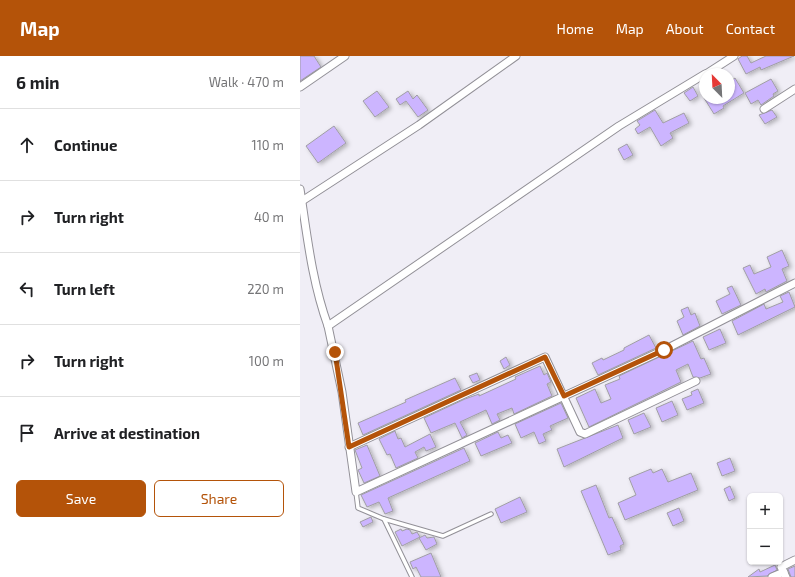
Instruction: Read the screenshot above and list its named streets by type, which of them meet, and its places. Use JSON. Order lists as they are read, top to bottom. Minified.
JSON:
{"north":"top left","page":{"header":"Map","nav":["Home","Map","About","Contact"],"heading":["6 min","Walk · 470 m"],"list":[["Continue","110 m"],["Turn right","40 m"],["Turn left","220 m"],["Turn right","100 m"],"Arrive at destination"],"buttons":["Save","Share"],"map_buttons":["+","−"]}}
